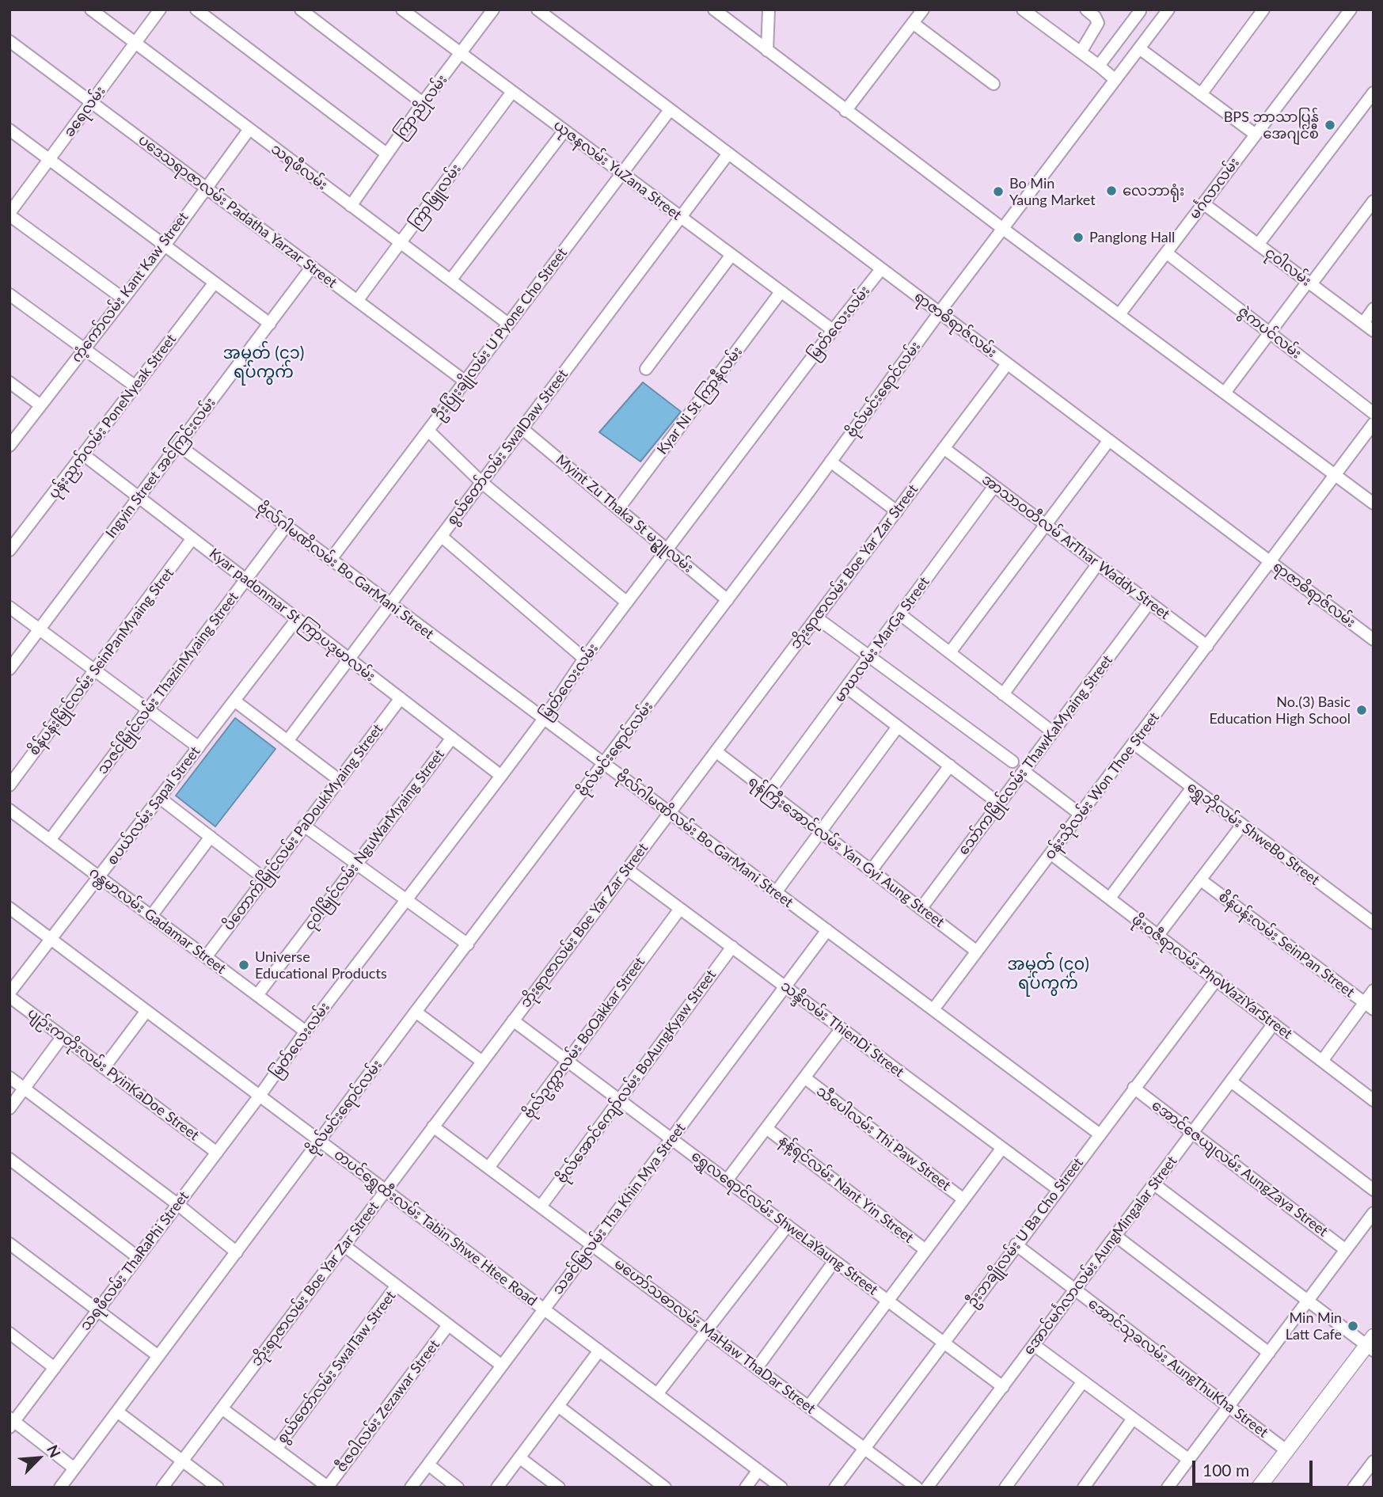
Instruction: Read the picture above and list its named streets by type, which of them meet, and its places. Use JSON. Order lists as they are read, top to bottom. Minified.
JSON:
{"streets":{"street":["ကြာညိုလမ်း","ခရေလမ်း","သရဖီလမ်း","ယုဇနလမ်း YuZana Street","မင်္ဂလာလမ်း","ကြာဖြူလမ်း","ပဒေသရာဇာလမ်း Padatha Yarzar Street","ငုဝါလမ်း","ကံ့ကော်လမ်း Kant Kaw Street","မြတ်လေးလမ်း","ရာဇာဓိရာဇ်လမ်း","ဇွဲကပင်လမ်း","ဦးပြုံးချိုလမ်း U Pyone Cho Street","ဗိုလ်မင်းရောင်လမ်း","Kyar Ni St ကြာနီလမ်း","ပုန်းညှက်လမ်း PoneNyeak Street","စွယ်တော်လမ်း SwalDaw Street","Ingyin Street အင်ကြင်းလမ်း","Myint Zu Thaka St မဥ္ဇူလမ်း","အာသာဝတီလမ် ArThar Waddy Street","ဘိုးရာဇာလမ်း Boe Yar Zar Street","ဗိုလ်ဂါမဏိလမ်း Bo GarMani Street","Kyar padonmar St ကြာပဒုမာလမ်း","မာဃလမ်း MarGa Street","စိန်ပန်းမြိုင်လမ်း SeinPanMyaing Stret","သဇင်မြိုင်လမ်း ThazinMyaing Street","သော်ကမြိုင်လမ်း ThawKaMyaing Street","ဝန်းသိုလမ်း Won Thoe Street","စပယ်လမ်း Sapal Street","ပိတောက်မြိုင်လမ်း PaDoukMyaing Street","ရွှေဘိုလမ်း ShweBo Street","ငုဝါမြိုင်လမ်း NguWarMyaing Street","ရန်ကြီးအောင်လမ်း Yan Gyi Aung Street","ဂန္တမာလမ်း Gadamar Street","စိန်ပန်းလမ်း SeinPan Street","ဖိုးဝဇီရာလမ်း PhoWaziYarStreet","သန္ဒိလမ်း ThienDi Street","ဗိုလ်ဥက္ကာလမ်း BoOakkar Street","ပျဉ်းကတိုးလမ်း PyinKaDoe Street","ဗိုလ်အောင်ကျော်လမ်း BoAungKyaw Street","သီပေါလမ်း Thi Paw Street","အောင်ဇေယျလမ်း AungZaya Street","နန့်ရင်လမ်း Nant Yin Street","သခင်မြလမ်း Tha Khin Mya Street","ရွှေလရောင်လမ်း ShweLaYaung Street","တပင်ရွှေထီးလမ်း Tabin Shwe Htee Road","ဦးဘချိုလမ်း U Ba Cho Street","အောင်မင်္ဂလာလမ်း AungMingalar Street","သရဖီလမ်း ThaRaPhi Street","မဟော်သဓာလမ်း MaHaw ThaDar Street","စွယ်တော်လမ်း SwalTaw Street","အောင်သုခလမ်း AungThuKha Street","ဇီဇဝါလမ်း Zezawar Street"]},"crossings":[["ကြာညိုလမ်း","သရဖီလမ်း"],["ကြာညိုလမ်း","ယုဇနလမ်း YuZana Street"],["ခရေလမ်း","သရဖီလမ်း"],["ခရေလမ်း","ပဒေသရာဇာလမ်း Padatha Yarzar Street"],["သရဖီလမ်း","ကြာဖြူလမ်း"],["သရဖီလမ်း","ကံ့ကော်လမ်း Kant Kaw Street"],["သရဖီလမ်း","ဦးပြုံးချိုလမ်း U Pyone Cho Street"],["ယုဇနလမ်း YuZana Street","ကြာဖြူလမ်း"],["ယုဇနလမ်း YuZana Street","မြတ်လေးလမ်း"],["ယုဇနလမ်း YuZana Street","ဦးပြုံးချိုလမ်း U Pyone Cho Street"],["ယုဇနလမ်း YuZana Street","Kyar Ni St ကြာနီလမ်း"],["ယုဇနလမ်း YuZana Street","စွယ်တော်လမ်း SwalDaw Street"],["မင်္ဂလာလမ်း","ငုဝါလမ်း"],["မင်္ဂလာလမ်း","ဇွဲကပင်လမ်း"],["ကြာဖြူလမ်း","ပဒေသရာဇာလမ်း Padatha Yarzar Street"],["ပဒေသရာဇာလမ်း Padatha Yarzar Street","ကံ့ကော်လမ်း Kant Kaw Street"],["ပဒေသရာဇာလမ်း Padatha Yarzar Street","ဦးပြုံးချိုလမ်း U Pyone Cho Street"],["ပဒေသရာဇာလမ်း Padatha Yarzar Street","Ingyin Street အင်ကြင်းလမ်း"],["မြတ်လေးလမ်း","ရာဇာဓိရာဇ်လမ်း"],["မြတ်လေးလမ်း","Myint Zu Thaka St မဥ္ဇူလမ်း"],["မြတ်လေးလမ်း","ဗိုလ်ဂါမဏိလမ်း Bo GarMani Street"],["မြတ်လေးလမ်း","Kyar padonmar St ကြာပဒုမာလမ်း"],["မြတ်လေးလမ်း","ဂန္တမာလမ်း Gadamar Street"],["မြတ်လေးလမ်း","တပင်ရွှေထီးလမ်း Tabin Shwe Htee Road"],["မြတ်လေးလမ်း","သရဖီလမ်း ThaRaPhi Street"],["ရာဇာဓိရာဇ်လမ်း","ဦးပြုံးချိုလမ်း U Pyone Cho Street"],["ရာဇာဓိရာဇ်လမ်း","ဗိုလ်မင်းရောင်လမ်း"],["ရာဇာဓိရာဇ်လမ်း","စွယ်တော်လမ်း SwalDaw Street"],["ရာဇာဓိရာဇ်လမ်း","ဘိုးရာဇာလမ်း Boe Yar Zar Street"],["ရာဇာဓိရာဇ်လမ်း","ဝန်းသိုလမ်း Won Thoe Street"],["ဦးပြုံးချိုလမ်း U Pyone Cho Street","ဗိုလ်ဂါမဏိလမ်း Bo GarMani Street"],["ဗိုလ်မင်းရောင်လမ်း","Myint Zu Thaka St မဥ္ဇူလမ်း"],["ဗိုလ်မင်းရောင်လမ်း","ဗိုလ်ဂါမဏိလမ်း Bo GarMani Street"],["ဗိုလ်မင်းရောင်လမ်း","တပင်ရွှေထီးလမ်း Tabin Shwe Htee Road"],["Kyar Ni St ကြာနီလမ်း","Myint Zu Thaka St မဥ္ဇူလမ်း"],["ပုန်းညှက်လမ်း PoneNyeak Street","Kyar padonmar St ကြာပဒုမာလမ်း"],["စွယ်တော်လမ်း SwalDaw Street","Myint Zu Thaka St မဥ္ဇူလမ်း"],["စွယ်တော်လမ်း SwalDaw Street","ဗိုလ်ဂါမဏိလမ်း Bo GarMani Street"],["စွယ်တော်လမ်း SwalDaw Street","Kyar padonmar St ကြာပဒုမာလမ်း"],["Ingyin Street အင်ကြင်းလမ်း","ဗိုလ်ဂါမဏိလမ်း Bo GarMani Street"],["Ingyin Street အင်ကြင်းလမ်း","Kyar padonmar St ကြာပဒုမာလမ်း"],["အာသာဝတီလမ် ArThar Waddy Street","ဘိုးရာဇာလမ်း Boe Yar Zar Street"],["အာသာဝတီလမ် ArThar Waddy Street","မာဃလမ်း MarGa Street"],["အာသာဝတီလမ် ArThar Waddy Street","သော်ကမြိုင်လမ်း ThawKaMyaing Street"],["အာသာဝတီလမ် ArThar Waddy Street","ဝန်းသိုလမ်း Won Thoe Street"],["ဘိုးရာဇာလမ်း Boe Yar Zar Street","ဗိုလ်ဂါမဏိလမ်း Bo GarMani Street"],["ဘိုးရာဇာလမ်း Boe Yar Zar Street","ရန်ကြီးအောင်လမ်း Yan Gyi Aung Street"],["ဘိုးရာဇာလမ်း Boe Yar Zar Street","သန္ဒိလမ်း ThienDi Street"],["ဘိုးရာဇာလမ်း Boe Yar Zar Street","ရွှေလရောင်လမ်း ShweLaYaung Street"],["ဘိုးရာဇာလမ်း Boe Yar Zar Street","တပင်ရွှေထီးလမ်း Tabin Shwe Htee Road"],["ဘိုးရာဇာလမ်း Boe Yar Zar Street","မဟော်သဓာလမ်း MaHaw ThaDar Street"],["ဗိုလ်ဂါမဏိလမ်း Bo GarMani Street","သဇင်မြိုင်လမ်း ThazinMyaing Street"],["ဗိုလ်ဂါမဏိလမ်း Bo GarMani Street","ဝန်းသိုလမ်း Won Thoe Street"],["ဗိုလ်ဂါမဏိလမ်း Bo GarMani Street","သခင်မြလမ်း Tha Khin Mya Street"],["ဗိုလ်ဂါမဏိလမ်း Bo GarMani Street","ဦးဘချိုလမ်း U Ba Cho Street"],["Kyar padonmar St ကြာပဒုမာလမ်း","စိန်ပန်းမြိုင်လမ်း SeinPanMyaing Stret"],["Kyar padonmar St ကြာပဒုမာလမ်း","သဇင်မြိုင်လမ်း ThazinMyaing Street"],["Kyar padonmar St ကြာပဒုမာလမ်း","စပယ်လမ်း Sapal Street"],["Kyar padonmar St ကြာပဒုမာလမ်း","ပိတောက်မြိုင်လမ်း PaDoukMyaing Street"],["Kyar padonmar St ကြာပဒုမာလမ်း","ငုဝါမြိုင်လမ်း NguWarMyaing Street"],["မာဃလမ်း MarGa Street","ရန်ကြီးအောင်လမ်း Yan Gyi Aung Street"],["သဇင်မြိုင်လမ်း ThazinMyaing Street","ဂန္တမာလမ်း Gadamar Street"],["သော်ကမြိုင်လမ်း ThawKaMyaing Street","ရန်ကြီးအောင်လမ်း Yan Gyi Aung Street"],["ဝန်းသိုလမ်း Won Thoe Street","ရွှေဘိုလမ်း ShweBo Street"],["ဝန်းသိုလမ်း Won Thoe Street","ရန်ကြီးအောင်လမ်း Yan Gyi Aung Street"],["ဝန်းသိုလမ်း Won Thoe Street","ဖိုးဝဇီရာလမ်း PhoWaziYarStreet"],["စပယ်လမ်း Sapal Street","ဂန္တမာလမ်း Gadamar Street"],["စပယ်လမ်း Sapal Street","ပျဉ်းကတိုးလမ်း PyinKaDoe Street"],["စပယ်လမ်း Sapal Street","တပင်ရွှေထီးလမ်း Tabin Shwe Htee Road"],["ပိတောက်မြိုင်လမ်း PaDoukMyaing Street","ဂန္တမာလမ်း Gadamar Street"],["ငုဝါမြိုင်လမ်း NguWarMyaing Street","ဂန္တမာလမ်း Gadamar Street"],["ဖိုးဝဇီရာလမ်း PhoWaziYarStreet","ဦးဘချိုလမ်း U Ba Cho Street"],["ဖိုးဝဇီရာလမ်း PhoWaziYarStreet","အောင်မင်္ဂလာလမ်း AungMingalar Street"],["သန္ဒိလမ်း ThienDi Street","ဗိုလ်ဥက္ကာလမ်း BoOakkar Street"],["သန္ဒိလမ်း ThienDi Street","ဗိုလ်အောင်ကျော်လမ်း BoAungKyaw Street"],["သန္ဒိလမ်း ThienDi Street","သခင်မြလမ်း Tha Khin Mya Street"],["သန္ဒိလမ်း ThienDi Street","ဦးဘချိုလမ်း U Ba Cho Street"],["ဗိုလ်ဥက္ကာလမ်း BoOakkar Street","ရွှေလရောင်လမ်း ShweLaYaung Street"],["ဗိုလ်ဥက္ကာလမ်း BoOakkar Street","မဟော်သဓာလမ်း MaHaw ThaDar Street"],["ပျဉ်းကတိုးလမ်း PyinKaDoe Street","သရဖီလမ်း ThaRaPhi Street"],["ဗိုလ်အောင်ကျော်လမ်း BoAungKyaw Street","ရွှေလရောင်လမ်း ShweLaYaung Street"],["ဗိုလ်အောင်ကျော်လမ်း BoAungKyaw Street","မဟော်သဓာလမ်း MaHaw ThaDar Street"],["အောင်ဇေယျလမ်း AungZaya Street","ဦးဘချိုလမ်း U Ba Cho Street"],["အောင်ဇေယျလမ်း AungZaya Street","အောင်မင်္ဂလာလမ်း AungMingalar Street"],["သခင်မြလမ်း Tha Khin Mya Street","ရွှေလရောင်လမ်း ShweLaYaung Street"],["သခင်မြလမ်း Tha Khin Mya Street","တပင်ရွှေထီးလမ်း Tabin Shwe Htee Road"],["သခင်မြလမ်း Tha Khin Mya Street","မဟော်သဓာလမ်း MaHaw ThaDar Street"],["ရွှေလရောင်လမ်း ShweLaYaung Street","ဦးဘချိုလမ်း U Ba Cho Street"],["ရွှေလရောင်လမ်း ShweLaYaung Street","အောင်မင်္ဂလာလမ်း AungMingalar Street"],["တပင်ရွှေထီးလမ်း Tabin Shwe Htee Road","သရဖီလမ်း ThaRaPhi Street"],["ဦးဘချိုလမ်း U Ba Cho Street","မဟော်သဓာလမ်း MaHaw ThaDar Street"],["ဦးဘချိုလမ်း U Ba Cho Street","အောင်သုခလမ်း AungThuKha Street"],["အောင်မင်္ဂလာလမ်း AungMingalar Street","အောင်သုခလမ်း AungThuKha Street"]],"districts":["အမှတ် (၄၁) ရပ်ကွက်","အမှတ် (၄၀) ရပ်ကွက်"],"places":["BPS ဘာသာပြန် အေဂျင်စီ","လေဘာရုံး","Bo Min Yaung Market","Panglong Hall","No.(3) Basic Education High School","Universe Educational Products","Min Min Latt Cafe"],"scale_bar":"100 m","north":"top right"}
